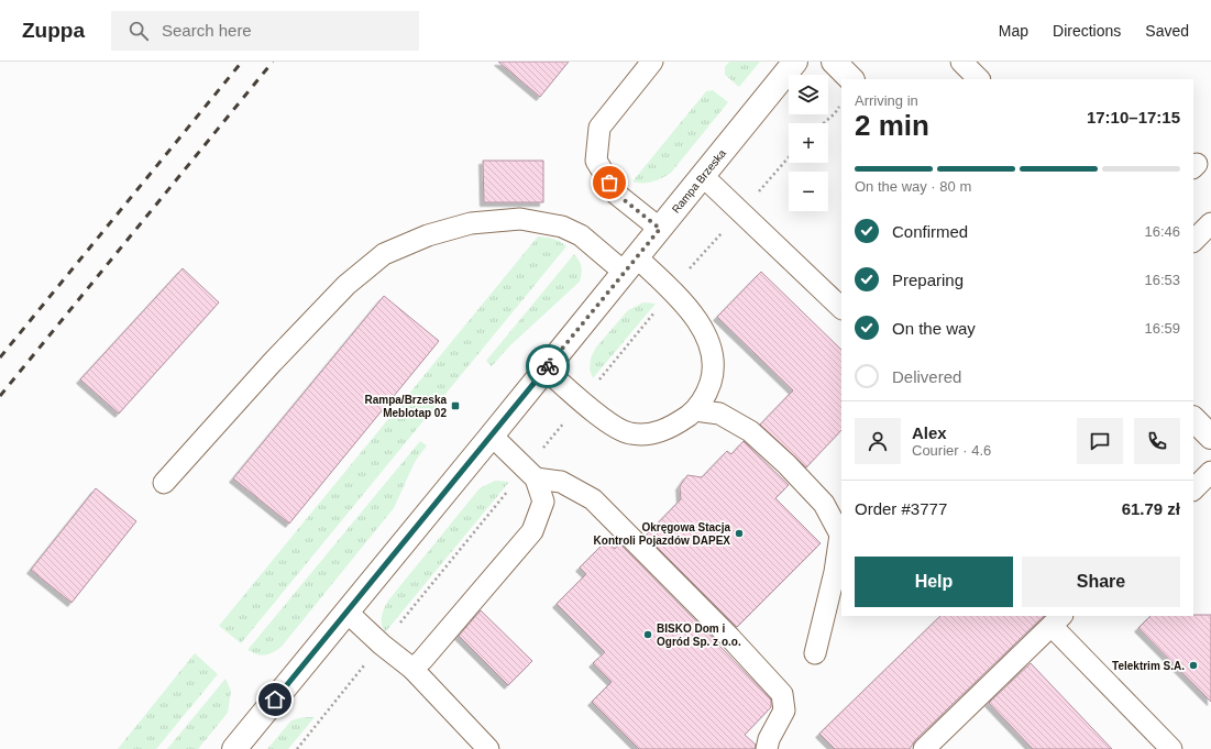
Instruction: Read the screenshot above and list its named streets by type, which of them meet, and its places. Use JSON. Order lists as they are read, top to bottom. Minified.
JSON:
{"streets":{"main road":["Rampa Brzeska"]},"places":{"transit":["Rampa/Brzeska Meblotap 02"],"other":["Okręgowa Stacja Kontroli Pojazdów DAPEX","BISKO Dom i Ogród Sp. z o.o.","Telektrim S.A."]},"page":{"header":"Zuppa","search":"Search here","nav":["Map","Directions","Saved"],"map_buttons":["+","−"],"heading":["2 min","Arriving in","17:10–17:15"],"panel":["Alex","Courier · 4.6","Order #3777","61.79 zł"],"bar":"On the way · 80 m","list":[["Confirmed","16:46"],["Preparing","16:53"],["On the way","16:59"],"Delivered"],"buttons":["Help","Share"]}}
